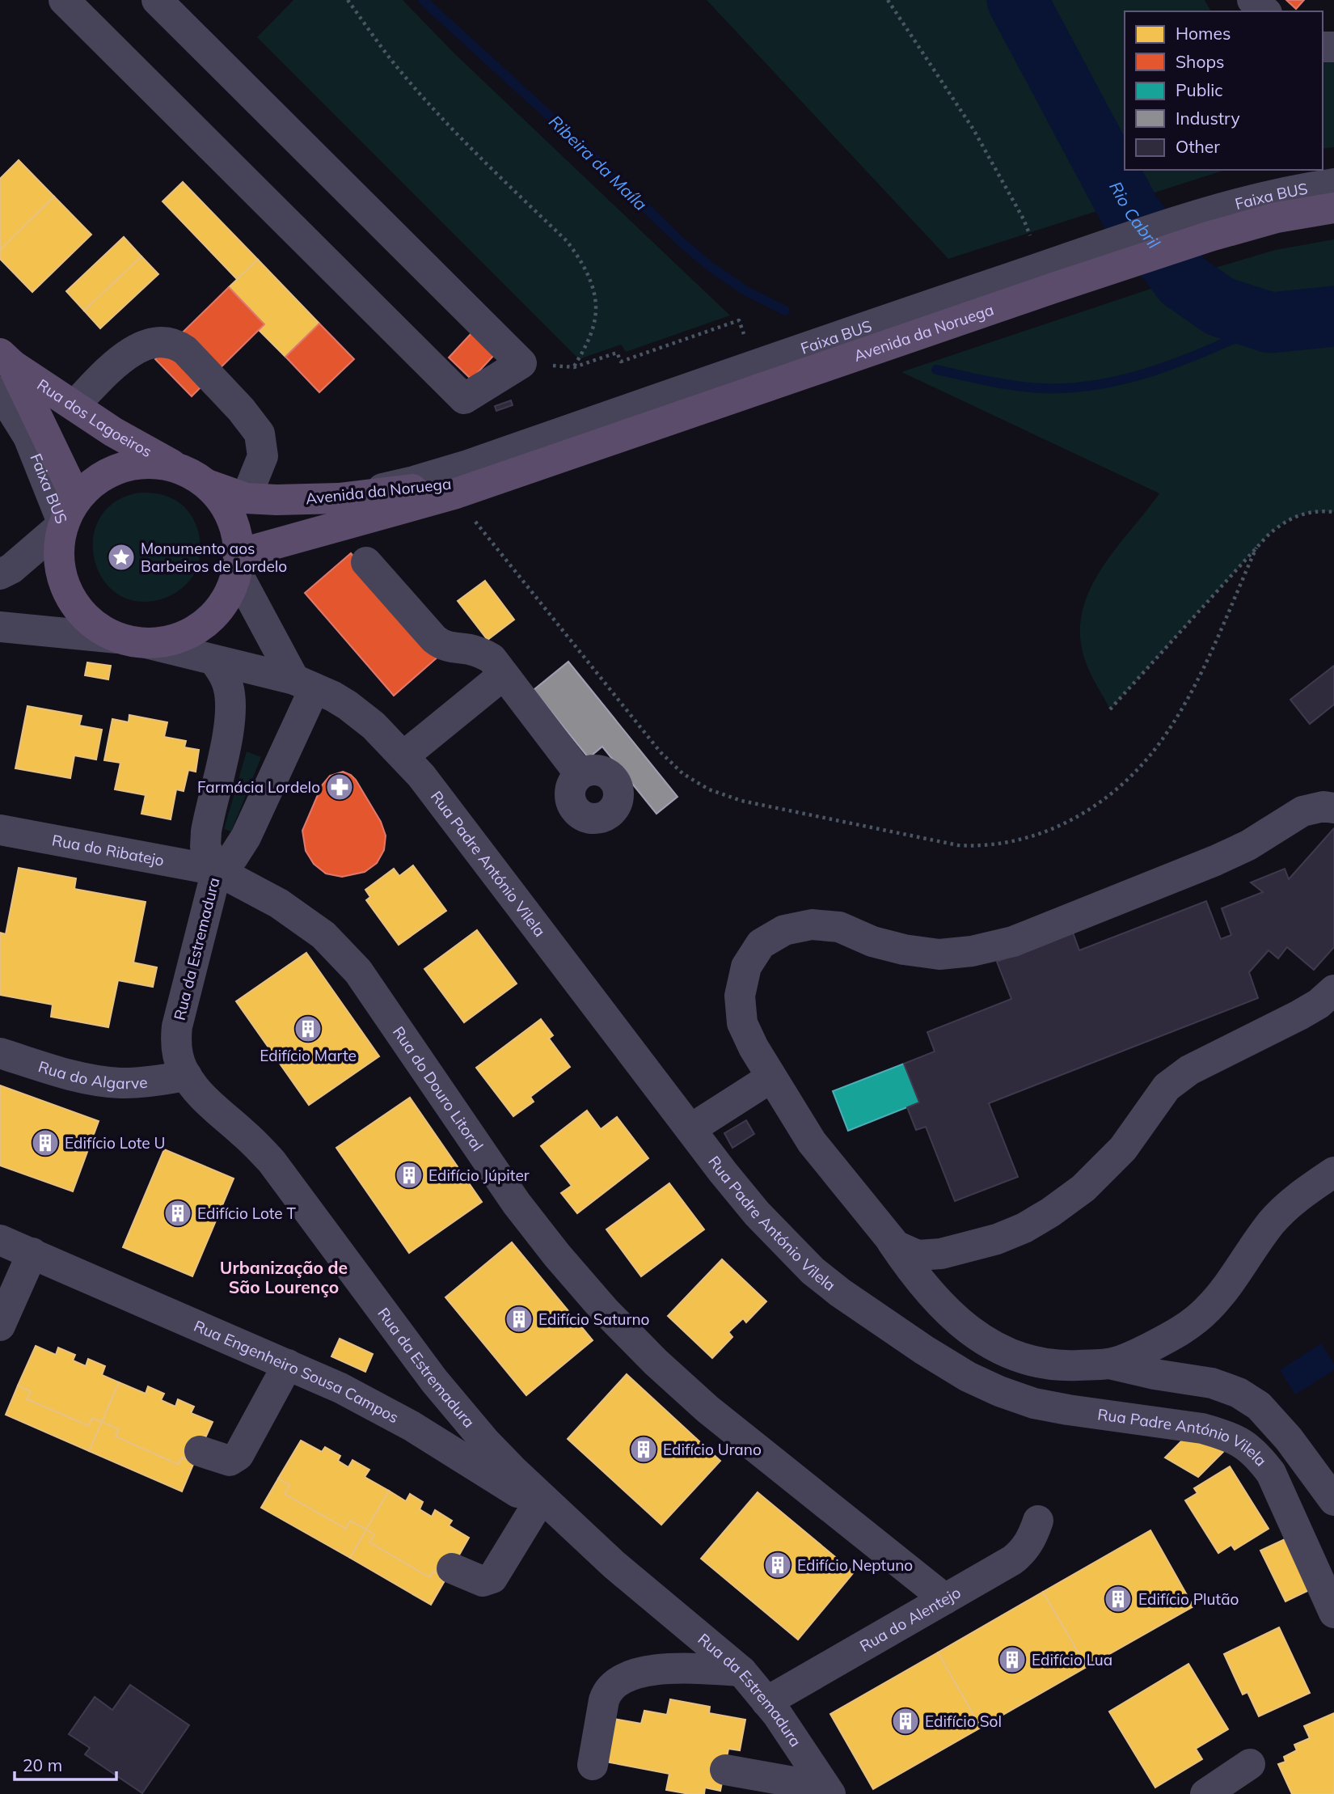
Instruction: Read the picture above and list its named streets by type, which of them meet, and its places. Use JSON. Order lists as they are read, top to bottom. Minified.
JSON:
{"streets":{"main road":["Avenida da Noruega","Rua dos Lagoeiros"],"street":["Faixa BUS","Rua do Ribatejo","Rua Padre António Vilela","Rua da Estremadura","Rua do Algarve","Rua do Douro Litoral","Rua Engenheiro Sousa Campos","Rua do Alentejo"]},"crossings":[["Faixa BUS","Avenida da Noruega"],["Faixa BUS","Rua dos Lagoeiros"],["Faixa BUS","Rua Padre António Vilela"],["Avenida da Noruega","Rua dos Lagoeiros"],["Avenida da Noruega","Rua Padre António Vilela"],["Rua dos Lagoeiros","Rua Padre António Vilela"],["Rua do Ribatejo","Rua da Estremadura"],["Rua do Ribatejo","Rua do Douro Litoral"],["Rua Padre António Vilela","Rua da Estremadura"],["Rua da Estremadura","Rua do Algarve"],["Rua da Estremadura","Rua do Douro Litoral"],["Rua da Estremadura","Rua Engenheiro Sousa Campos"],["Rua da Estremadura","Rua do Alentejo"],["Rua do Douro Litoral","Rua do Alentejo"]],"districts":["Urbanização de São Lourenço"],"water":["Ribeira da Maíla","Rio Cabril"],"places":{"place":["Monumento aos Barbeiros de Lordelo"],"pharmacy":["Farmácia Lordelo"],"building":["Edifício Marte","Edifício Lote U","Edifício Júpiter","Edifício Lote T","Edifício Saturno","Edifício Urano","Edifício Neptuno","Edifício Plutão","Edifício Lua","Edifício Sol"]},"legend":["Homes","Shops","Public","Industry","Other"],"scale_bar":"20 m"}
